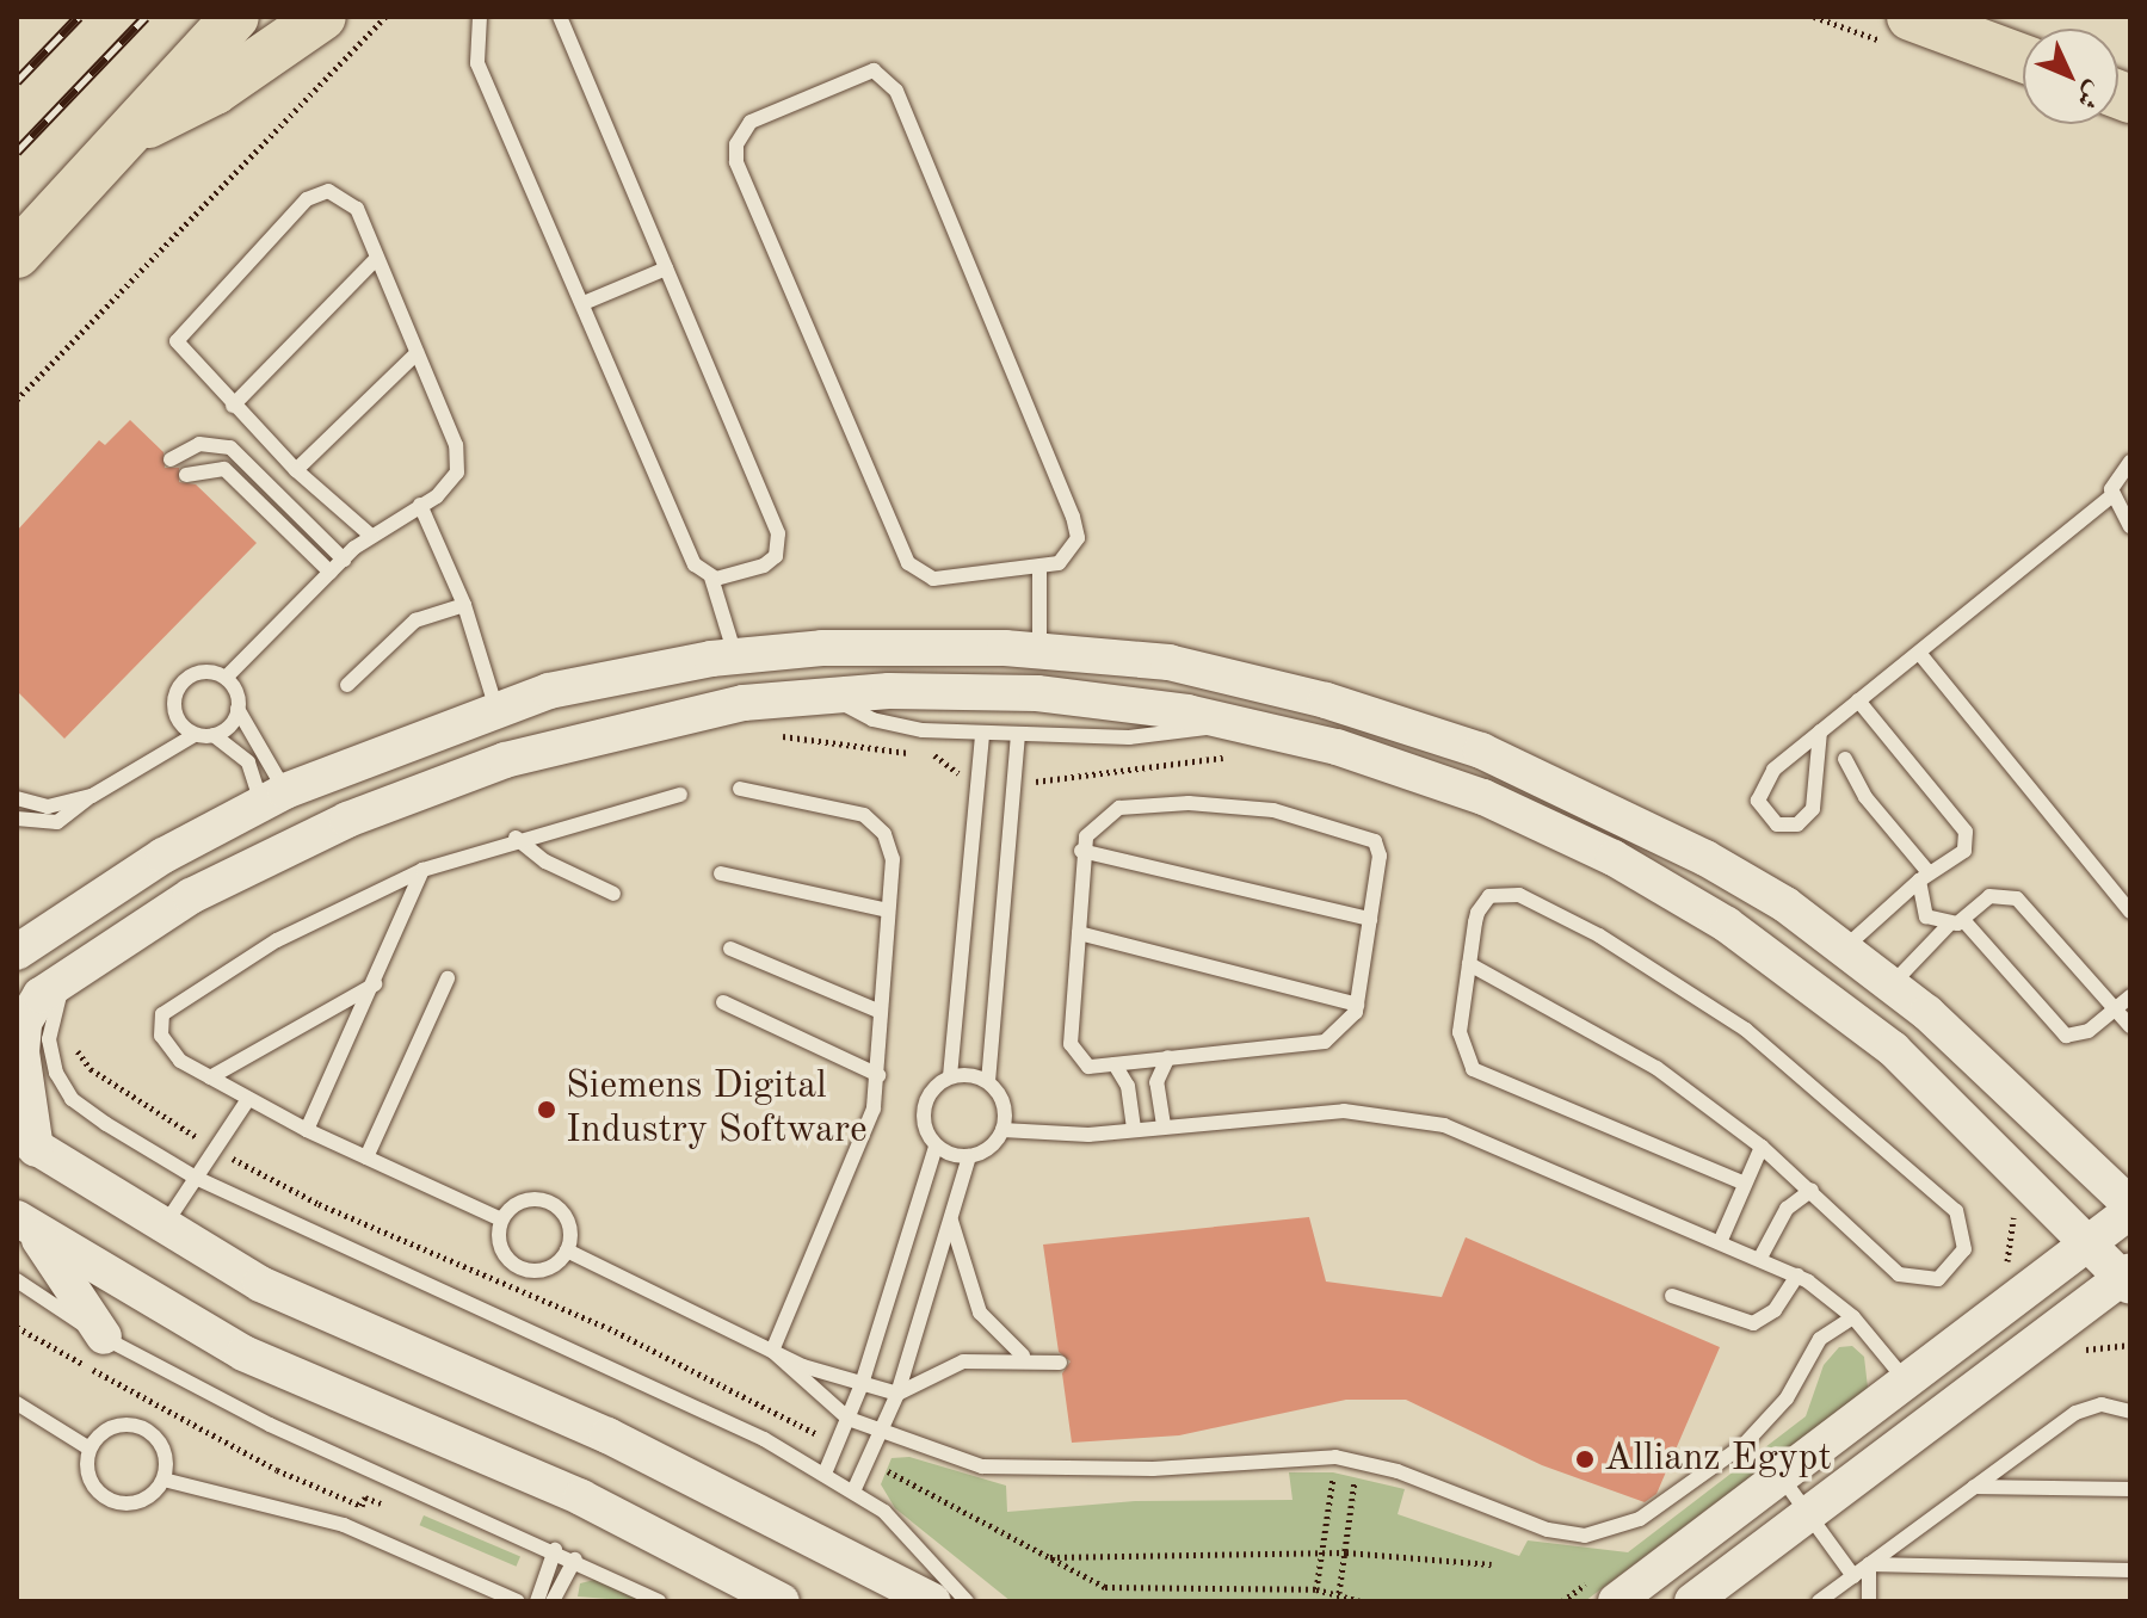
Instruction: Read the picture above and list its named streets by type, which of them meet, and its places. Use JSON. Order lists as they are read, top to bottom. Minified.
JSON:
{"places":["Siemens Digital Industry Software","Allianz Egypt"],"north":"bottom right"}
